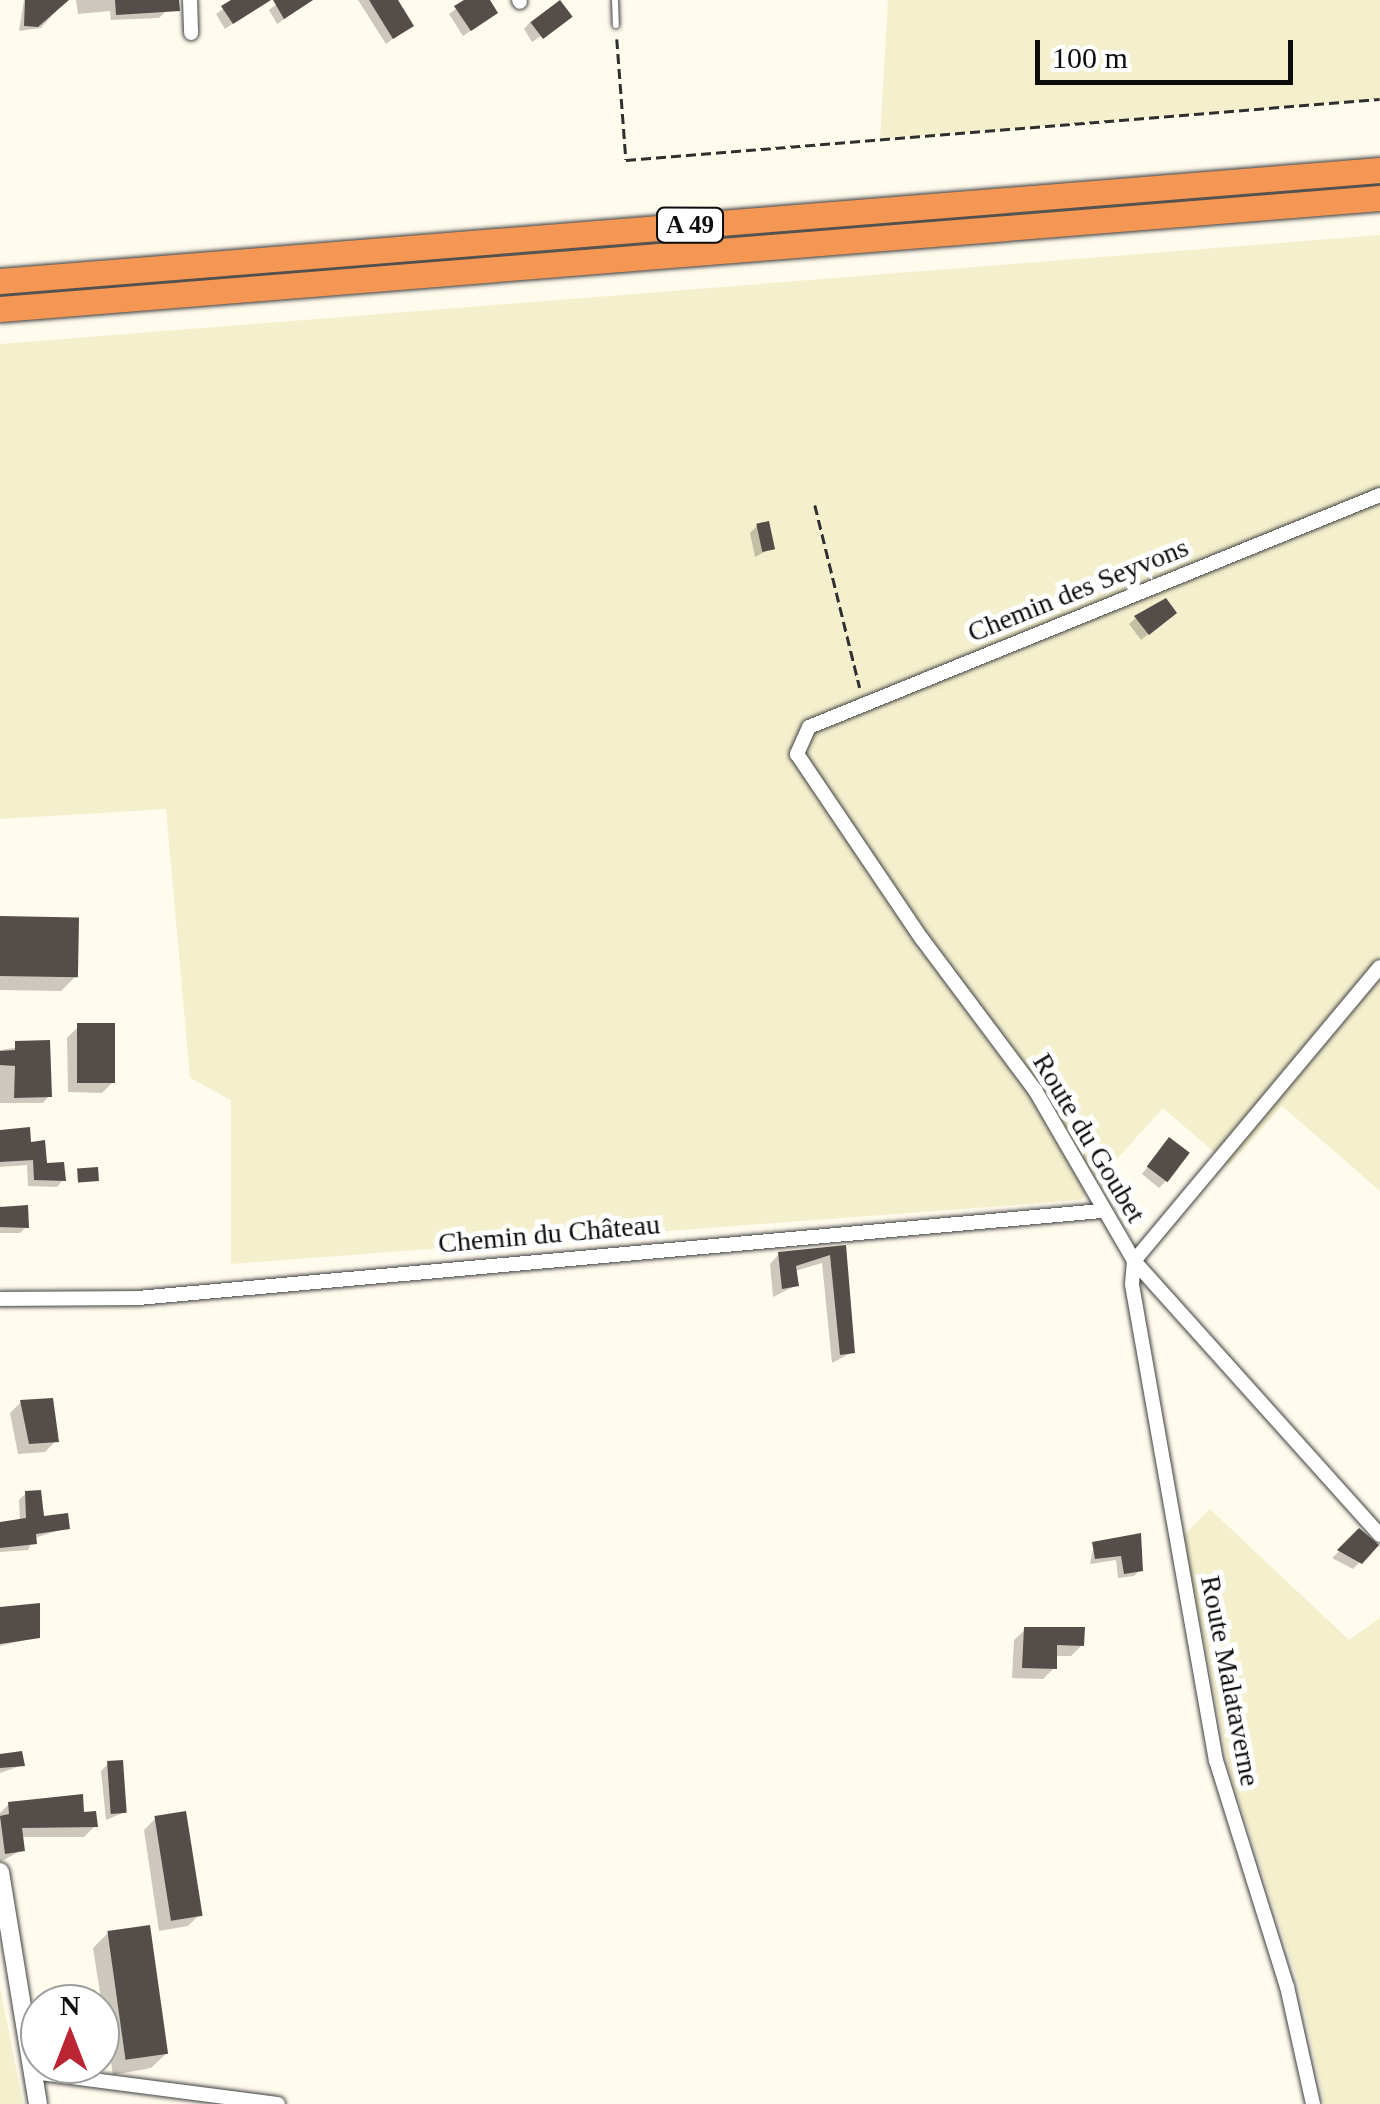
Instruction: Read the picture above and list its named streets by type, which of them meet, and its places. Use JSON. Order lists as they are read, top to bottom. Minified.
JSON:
{"streets":{"highway":["A 49"],"street":["Chemin des Seyvons","Route du Goubet","Chemin du Château","Route Malataverne"]},"crossings":[["Chemin des Seyvons","Route du Goubet"],["Route du Goubet","Chemin du Château"],["Route du Goubet","Route Malataverne"]],"scale_bar":"100 m","north":"top"}
